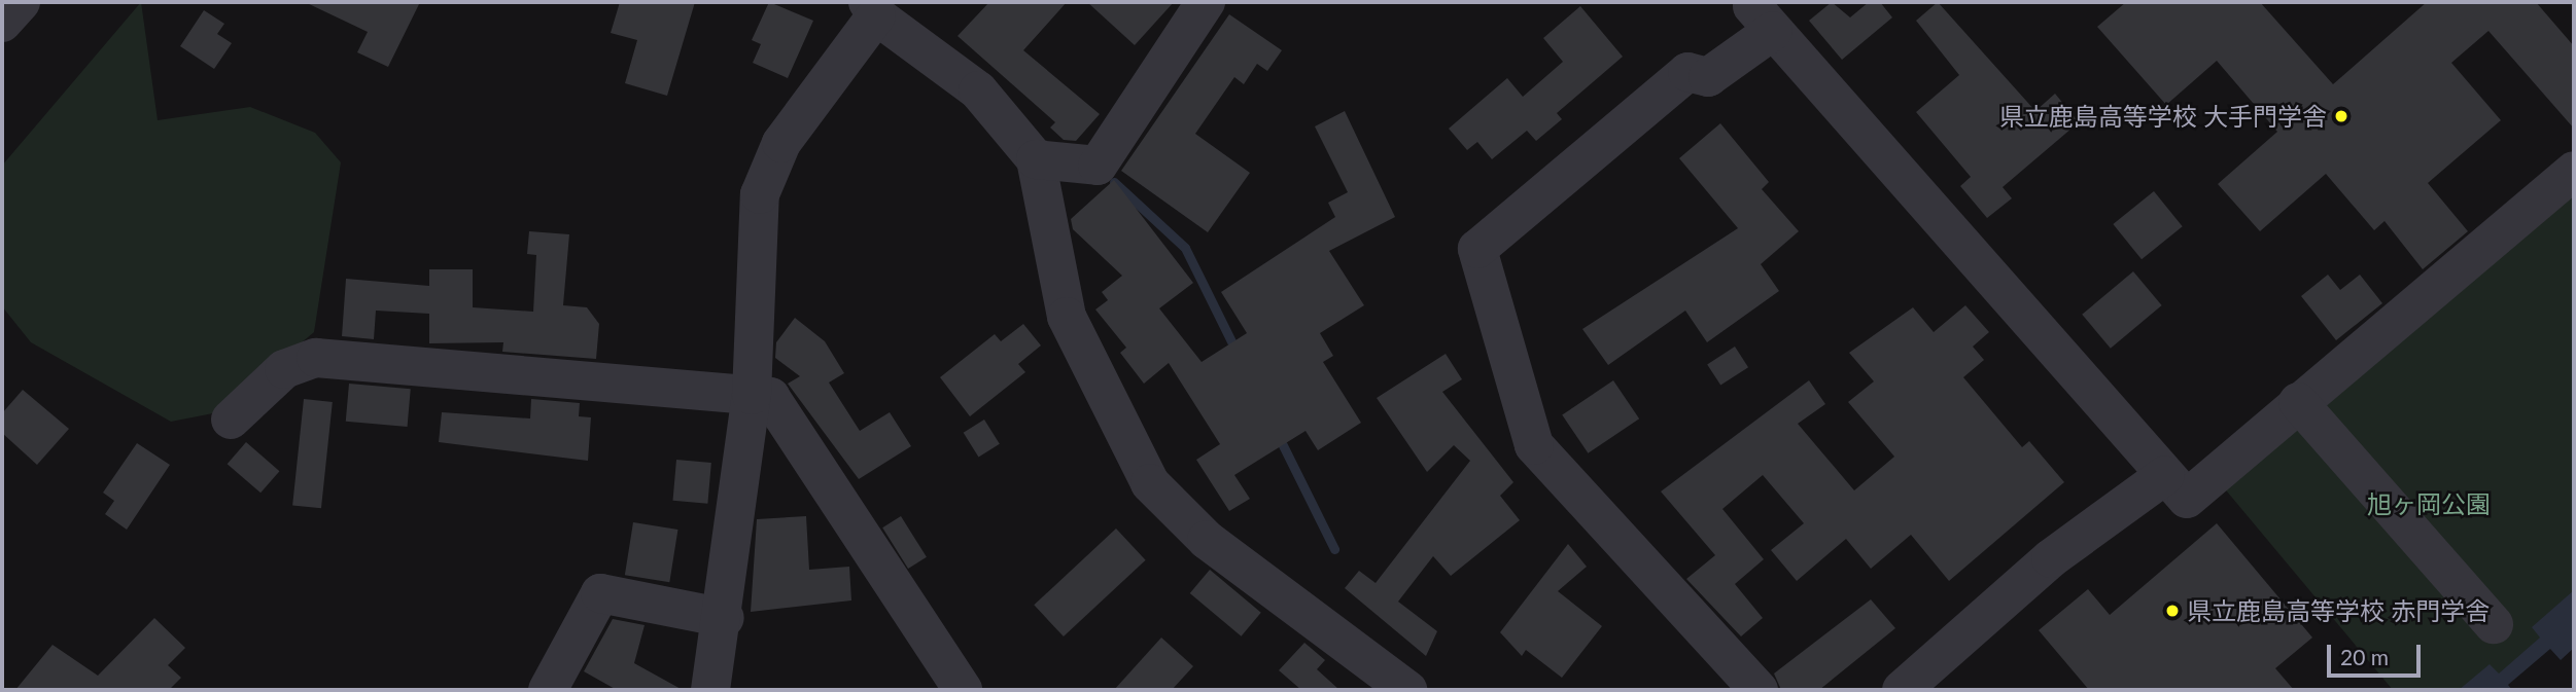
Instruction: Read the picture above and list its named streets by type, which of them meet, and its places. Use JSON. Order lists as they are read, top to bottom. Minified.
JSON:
{"parks":["旭ヶ岡公園"],"places":["県立鹿島高等学校 大手門学舎","県立鹿島高等学校 赤門学舎"],"scale_bar":"20 m"}
